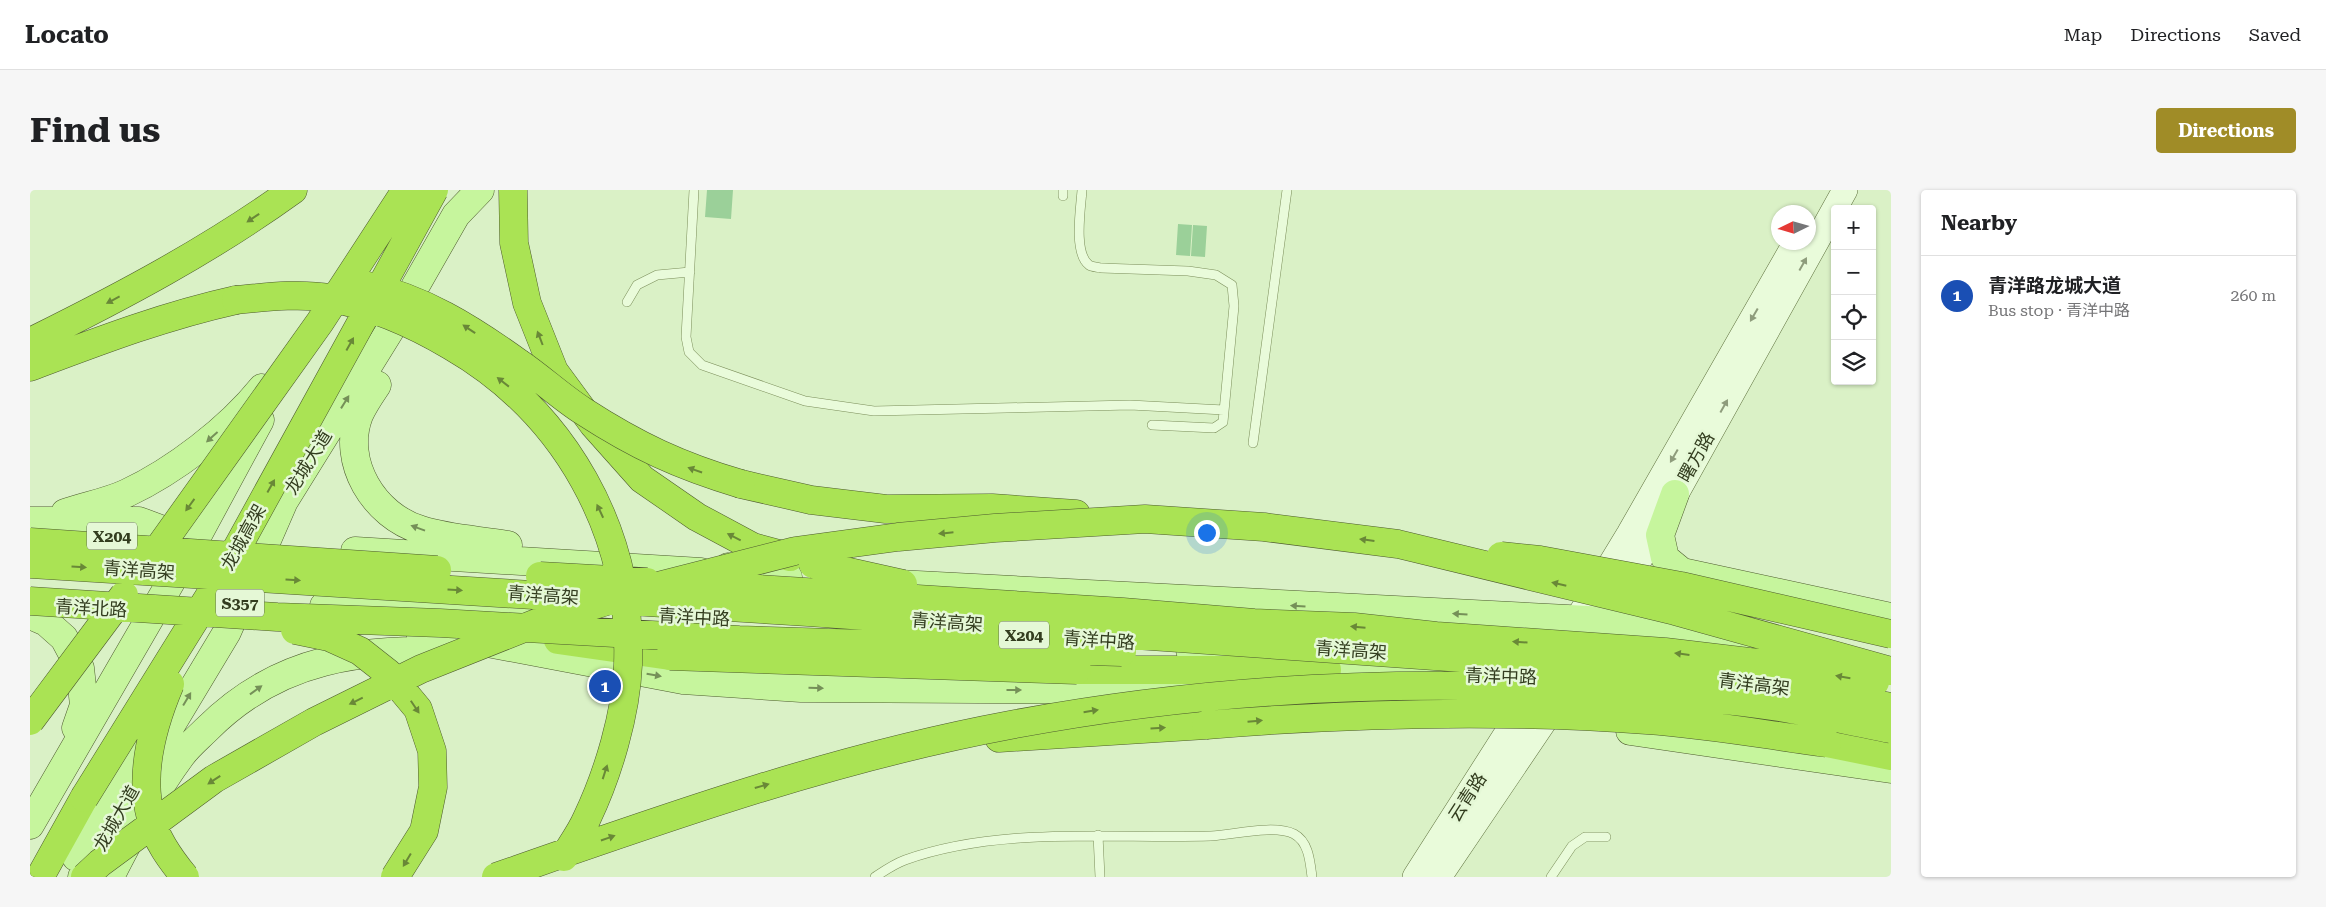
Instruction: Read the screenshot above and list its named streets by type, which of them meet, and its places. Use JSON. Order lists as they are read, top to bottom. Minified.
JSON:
{"streets":{"highway":["龙城高架","青洋高架"],"main road":["龙城大道","X204","S357","青洋北路","青洋中路"],"street":["曙方路","云青路"]},"crossings":[["曙方路","X204"],["曙方路","青洋中路"],["曙方路","云青路"],["龙城大道","X204"],["龙城大道","青洋中路"],["青洋北路","青洋中路"]],"north":"left","page":{"header":"Locato","nav":["Map","Directions","Saved"],"buttons":"Directions","title":"Find us","heading":"Nearby","map_buttons":["+","−"],"list":[{"mark":"1","name":"青洋路龙城大道","note":"Bus stop · 青洋中路","value":"260 m"}],"pins":"1"}}
